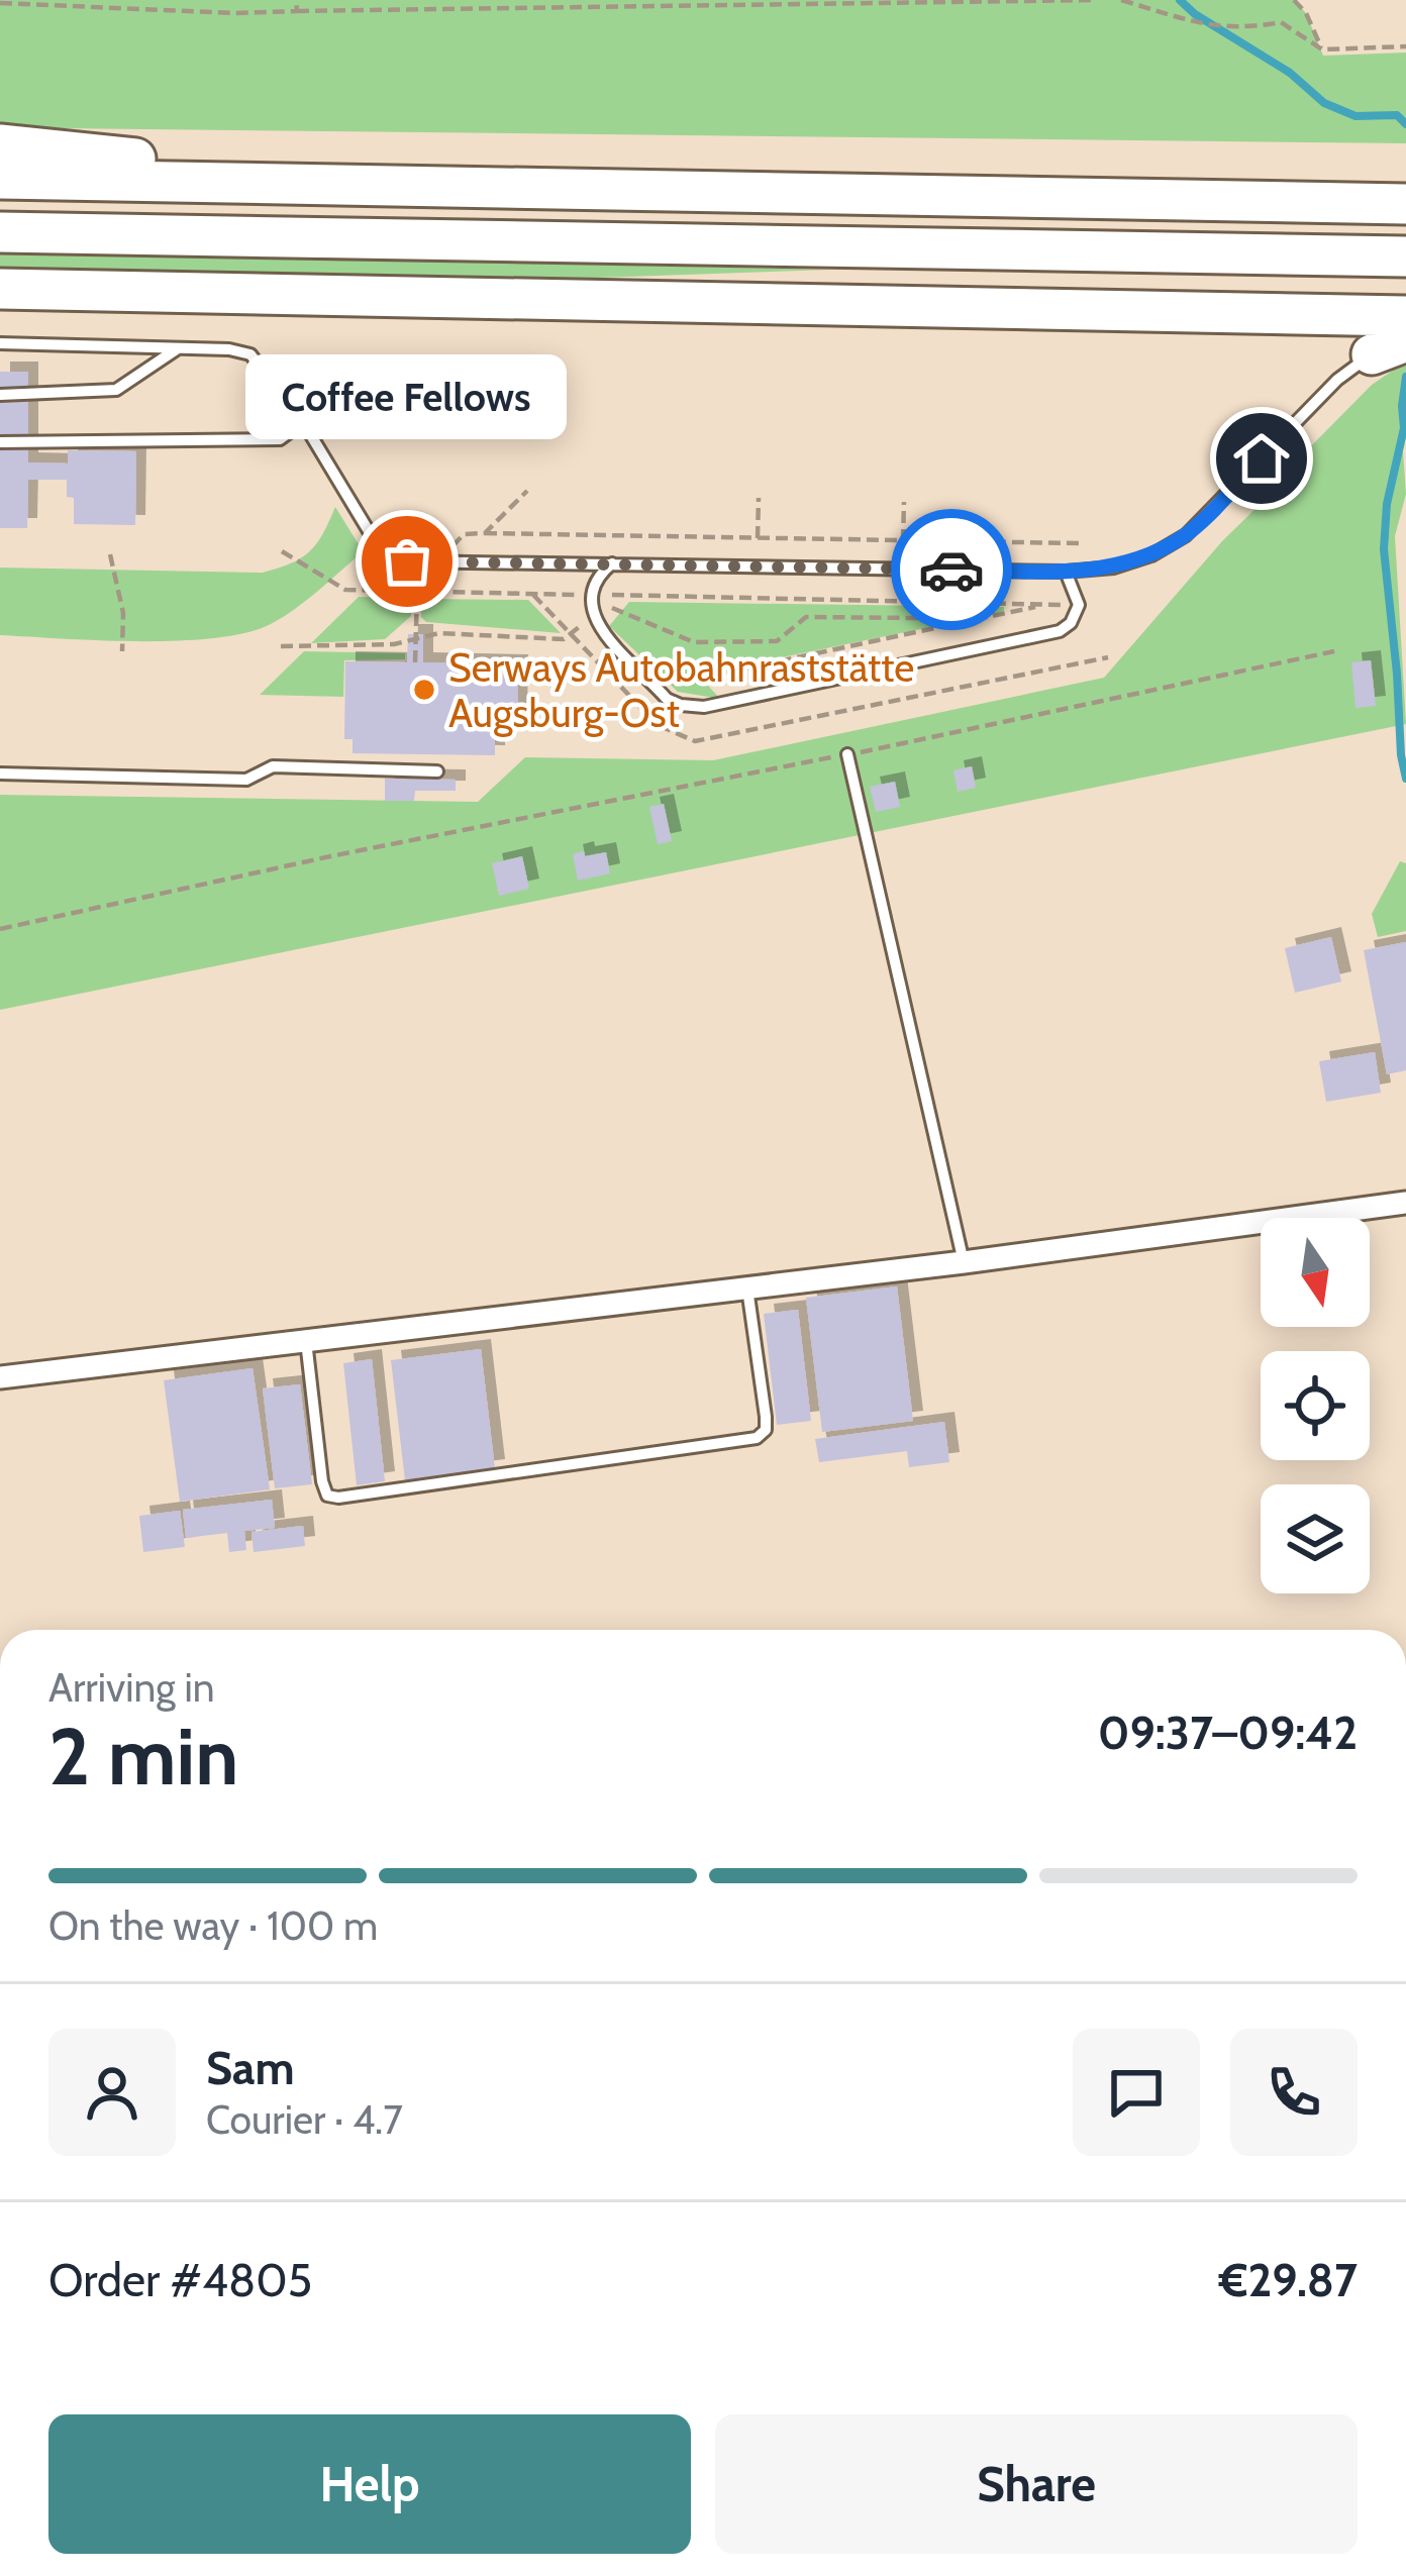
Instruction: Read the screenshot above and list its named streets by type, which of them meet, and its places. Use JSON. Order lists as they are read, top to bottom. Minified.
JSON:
{"places":["Coffee Fellows","Serways Autobahnraststätte Augsburg-Ost"],"north":"bottom","page":{"bubble":"Coffee Fellows","heading":["2 min","Arriving in","09:37–09:42"],"panel":["Sam","Courier · 4.7","Order #4805","€29.87"],"bar":"On the way · 100 m","buttons":["Help","Share"]}}
